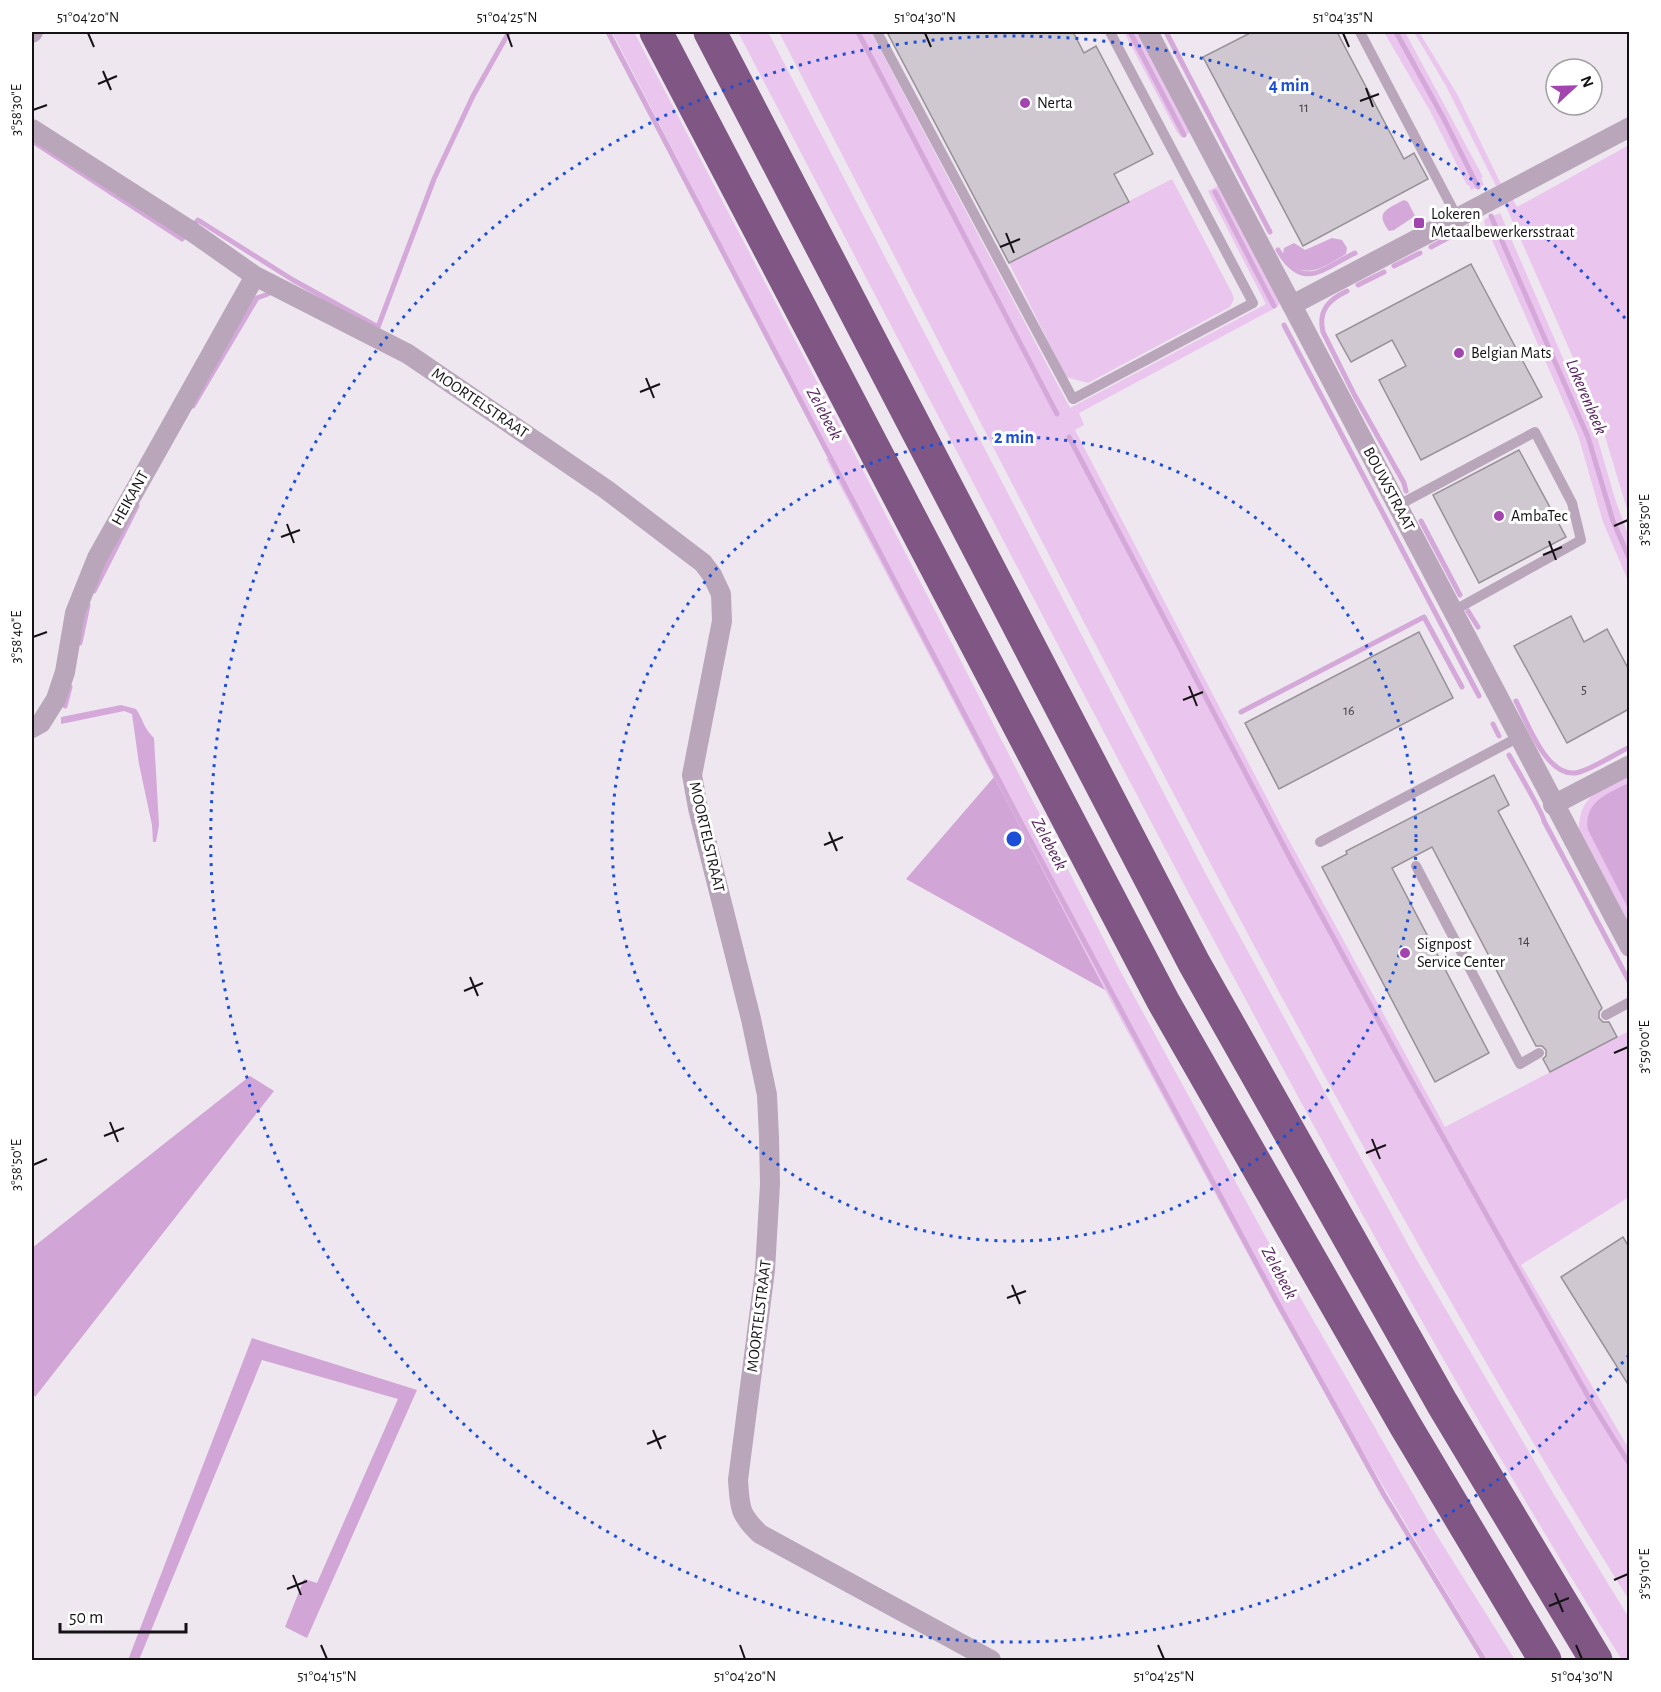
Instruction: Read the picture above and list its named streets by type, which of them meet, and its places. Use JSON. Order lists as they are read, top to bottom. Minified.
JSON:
{"streets":{"street":["MOORTELSTRAAT","BOUWSTRAAT","HEIKANT"]},"crossings":[["MOORTELSTRAAT","HEIKANT"]],"water":["Lokerenbeek","Zelebeek"],"places":{"other":["Nerta","Belgian Mats","AmbaTec","Signpost Service Center"],"transit":["Lokeren Metaalbewerkersstraat"]},"house_numbers":["11","5","16","14"],"scale_bar":"50 m","north":"right","coordinates":["51°04'20\"N","51°04'25\"N","51°04'30\"N","51°04'35\"N","3°58'30\"E","3°58'50\"E","3°58'40\"E","3°59'00\"E","3°59'10\"E","51°04'15\"N"],"rings":["4 min","2 min"]}
